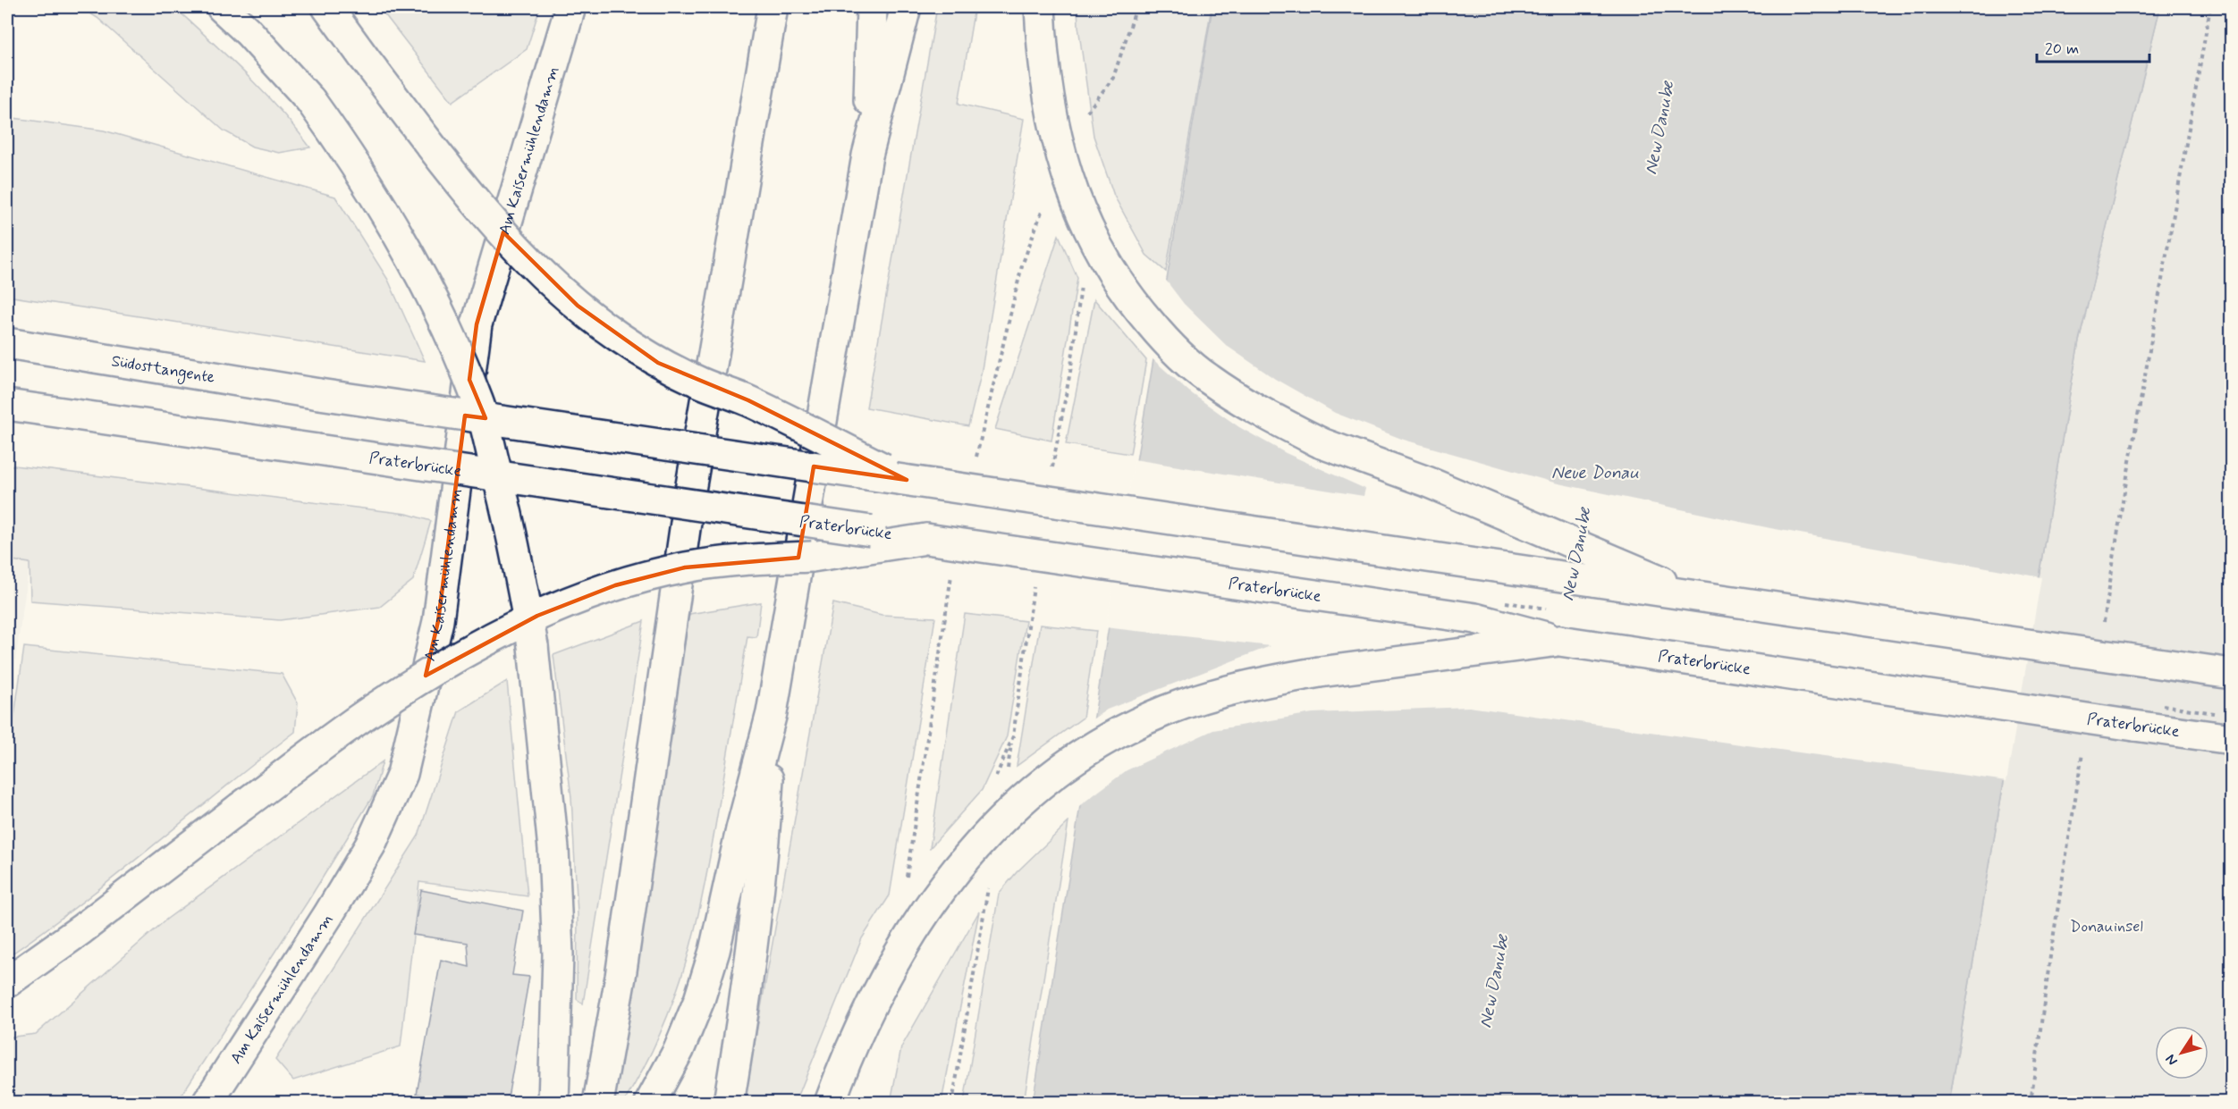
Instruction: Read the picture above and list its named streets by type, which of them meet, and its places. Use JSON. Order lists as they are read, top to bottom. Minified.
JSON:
{"streets":{"main road":["Am Kaisermühlendamm","Südosttangente","Praterbrücke"]},"water":["New Danube","Neue Donau"],"parks":["Donauinsel"],"scale_bar":"20 m","north":"bottom left"}
